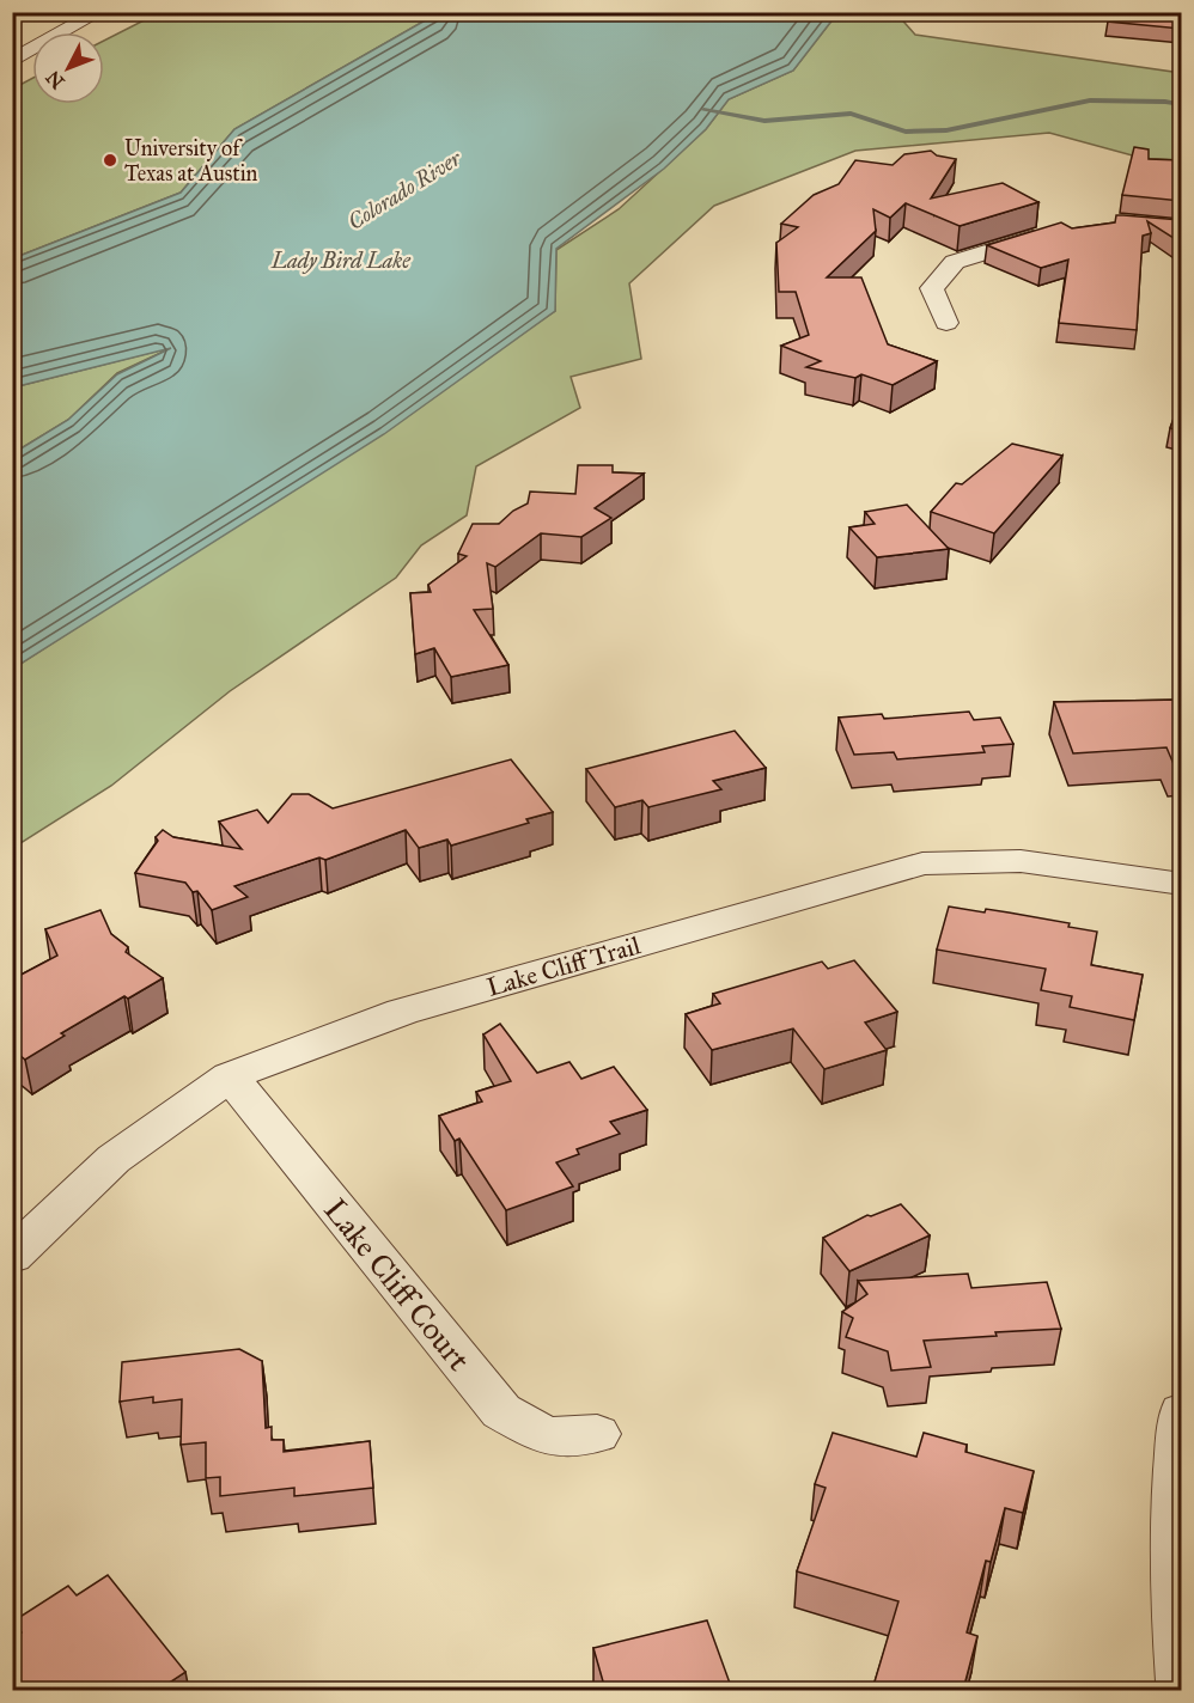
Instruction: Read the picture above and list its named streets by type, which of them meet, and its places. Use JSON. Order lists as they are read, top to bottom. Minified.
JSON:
{"streets":{"street":["Lake Cliff Trail","Lake Cliff Court"]},"crossings":[["Lake Cliff Trail","Lake Cliff Court"]],"water":["Colorado River","Lady Bird Lake"],"places":["University of Texas at Austin"],"north":"bottom left"}
